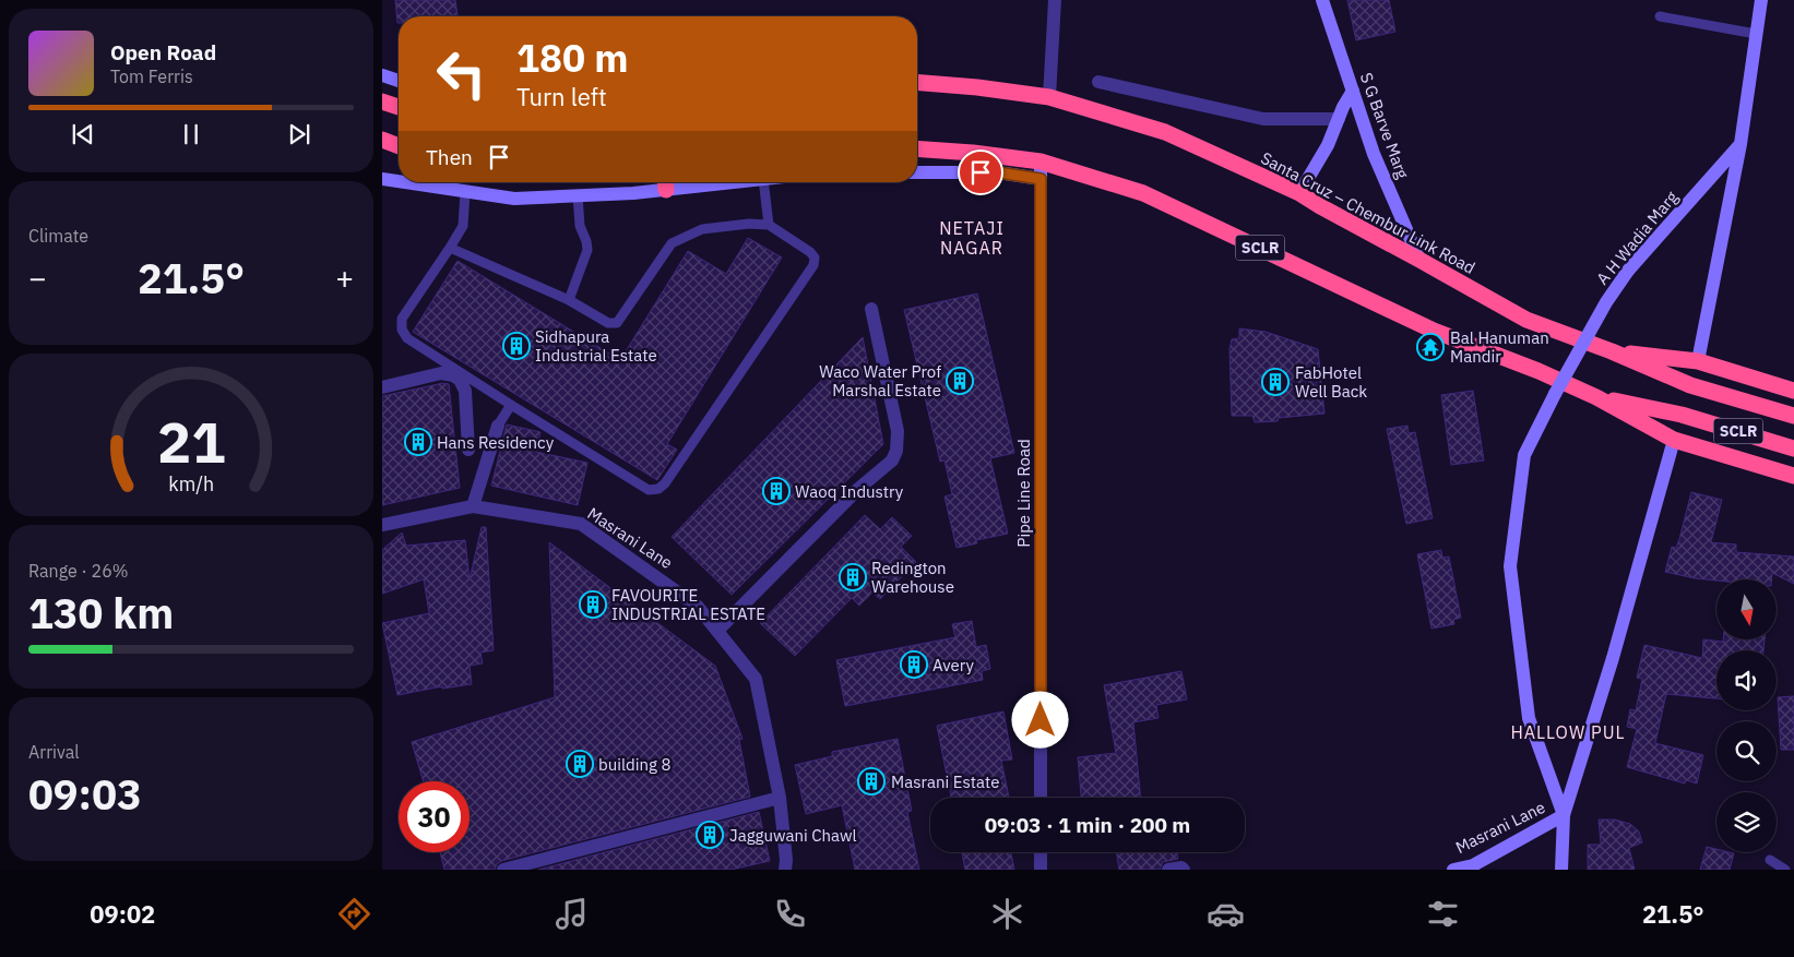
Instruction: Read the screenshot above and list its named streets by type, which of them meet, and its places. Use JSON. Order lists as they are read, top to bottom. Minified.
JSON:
{"streets":{"highway":["Santa Cruz – Chembur Link Road","SCLR"],"street":["S G Barve Marg","A H Wadia Marg","Pipe Line Road","Masrani Lane"]},"crossings":[["S G Barve Marg","Santa Cruz – Chembur Link Road"],["Santa Cruz – Chembur Link Road","SCLR"],["A H Wadia Marg","Masrani Lane"],["SCLR","Pipe Line Road"]],"districts":["NETAJI NAGAR","HALLOW PUL"],"places":{"building":["Sidhapura Industrial Estate","Waco Water Prof Marshal Estate","FabHotel Well Back","Hans Residency","Waoq Industry","Redington Warehouse","FAVOURITE INDUSTRIAL ESTATE","Avery","building 8","Masrani Estate","Jagguwani Chawl"],"temple":["Bal Hanuman Mandir"]},"north":"bottom","page":{"turn":["180 m","Turn left"],"song":["Open Road","Tom Ferris"],"then":"Then","tile":["Climate",["Range · 26%","130 km"],["Arrival","09:03"]],"heat":["−","21.5°","+"],"limit":"30","trip":"09:03 · 1 min · 200 m","tabs":["09:02","21.5°"],"gauge":["21","km/h"]}}
